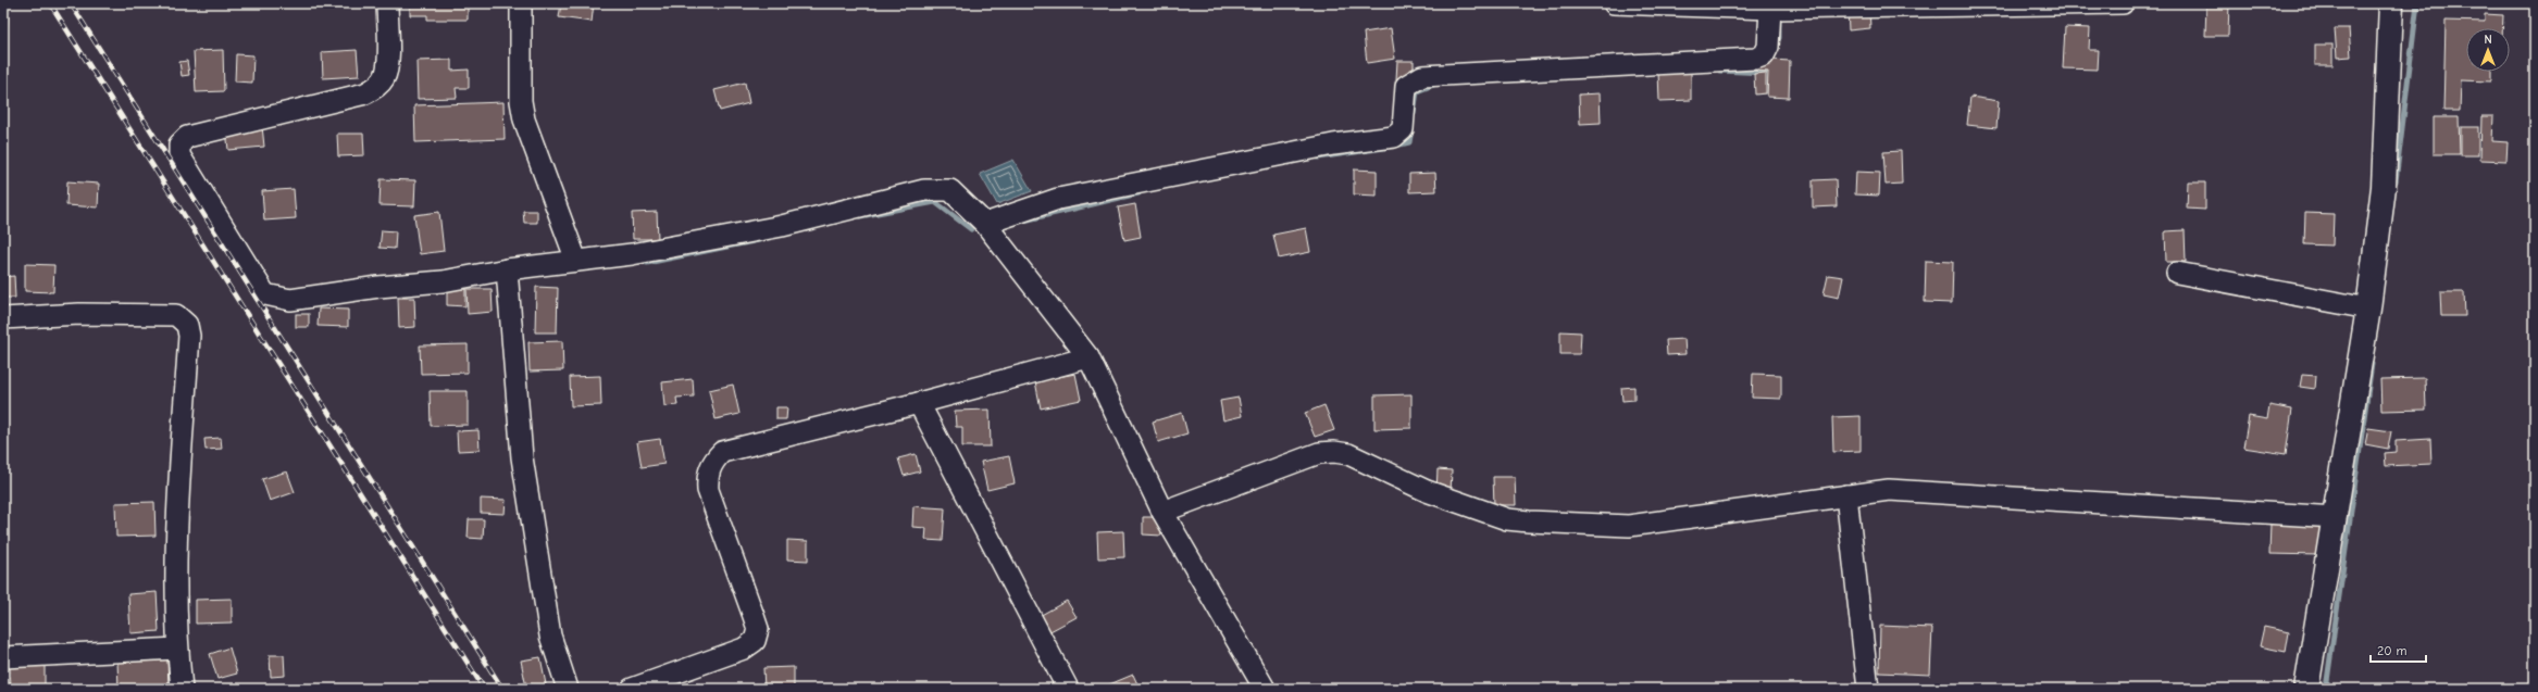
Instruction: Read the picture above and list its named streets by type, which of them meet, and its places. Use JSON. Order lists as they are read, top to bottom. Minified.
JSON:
{"scale_bar":"20 m","north":"top"}
